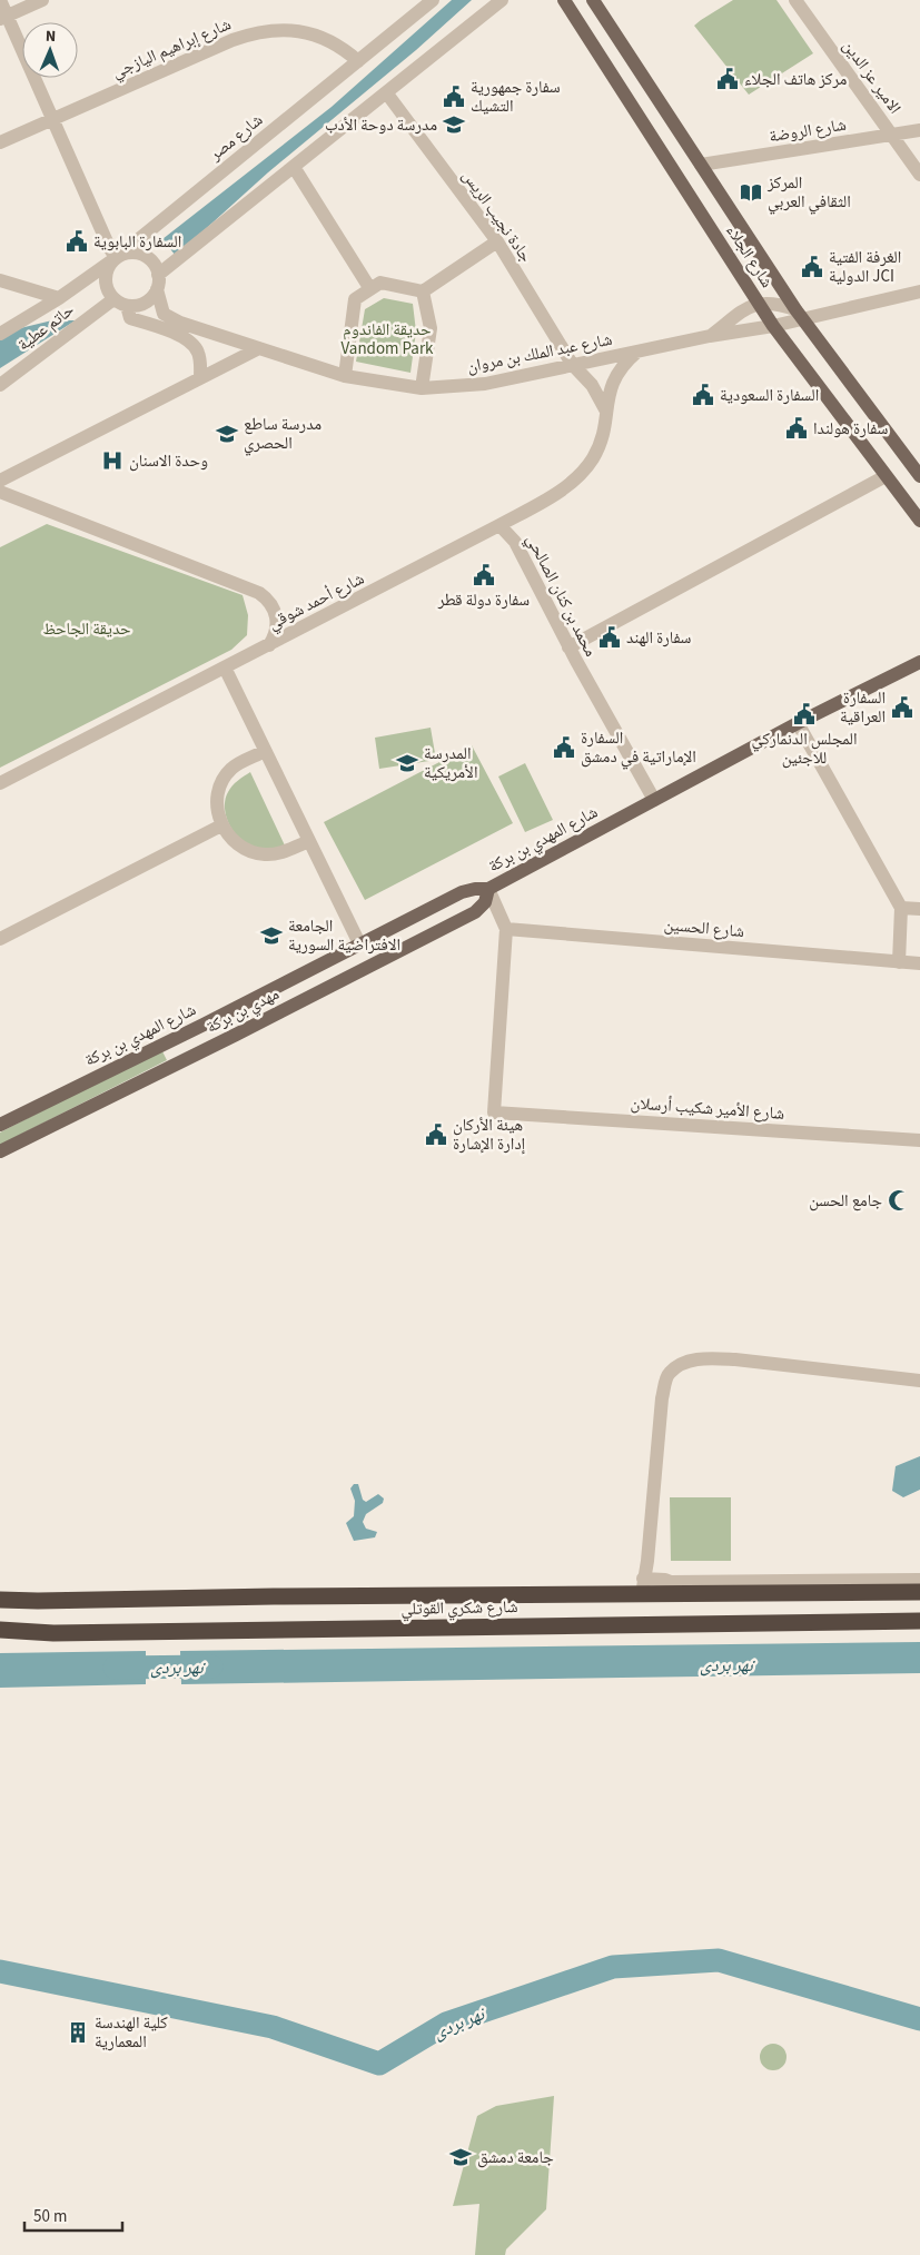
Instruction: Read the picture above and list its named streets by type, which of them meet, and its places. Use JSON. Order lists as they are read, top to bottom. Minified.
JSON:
{"streets":{"highway":["شارع شكري القوتلي"],"main road":["شارع الجلاء","شارع المهدي بن بركة","مهدي بن بركة"],"street":["شارع إبراهيم اليازجي","الامير عز الدين","شارع الروضة","شارع مصر","جادة نجيب الريس","حاتم عطية","شارع عبد الملك بن مروان","محمد بن كنان الصالحي","شارع أحمد شوقي","شارع الحسين","شارع الأمير شكيب أرسلان"]},"crossings":[["شارع إبراهيم اليازجي","شارع مصر"],["الامير عز الدين","شارع الروضة"],["شارع الروضة","شارع الجلاء"],["شارع مصر","حاتم عطية"],["شارع مصر","شارع عبد الملك بن مروان"],["جادة نجيب الريس","شارع عبد الملك بن مروان"],["شارع الجلاء","شارع عبد الملك بن مروان"],["حاتم عطية","شارع عبد الملك بن مروان"],["شارع عبد الملك بن مروان","شارع أحمد شوقي"],["محمد بن كنان الصالحي","شارع أحمد شوقي"],["محمد بن كنان الصالحي","شارع المهدي بن بركة"],["شارع المهدي بن بركة","مهدي بن بركة"],["شارع الحسين","شارع الأمير شكيب أرسلان"]],"water":["نهر بردى"],"parks":["حديقة الفاندوم Vandom Park","حديقة الجاحظ"],"places":{"public building":["مركز هاتف الجلاء","سفارة جمهورية التشيك","السفارة البابوية","الغرفة الفتية الدولية JCI","السفارة السعودية","سفارة هولندا","سفارة دولة قطر","سفارة الهند","السفارة العراقية","المجلس الدنماركي للاجئين","السفارة الإماراتية في دمشق","هيئة الأركان إدارة الإشارة"],"school or university":["مدرسة دوحة الأدب","مدرسة ساطع الحصري","المدرسة الأمريكية","الجامعة الافتراضية السورية","جامعة دمشق"],"library":["المركز الثقافي العربي"],"hospital":["وحدة الاسنان"],"mosque":["جامع الحسن"],"building":["كلية الهندسة المعمارية"]},"scale_bar":"50 m","north":"top"}
